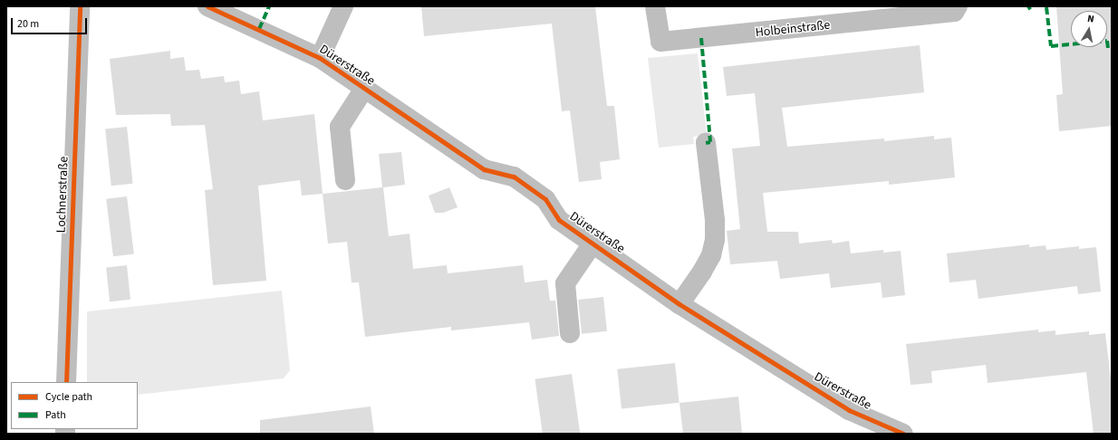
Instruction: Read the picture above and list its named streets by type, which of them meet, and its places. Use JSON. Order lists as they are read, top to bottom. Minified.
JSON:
{"streets":{"street":["Holbeinstraße","Dürerstraße","Lochnerstraße"]},"legend":["Cycle path","Path"],"scale_bar":"20 m","north":"top"}
